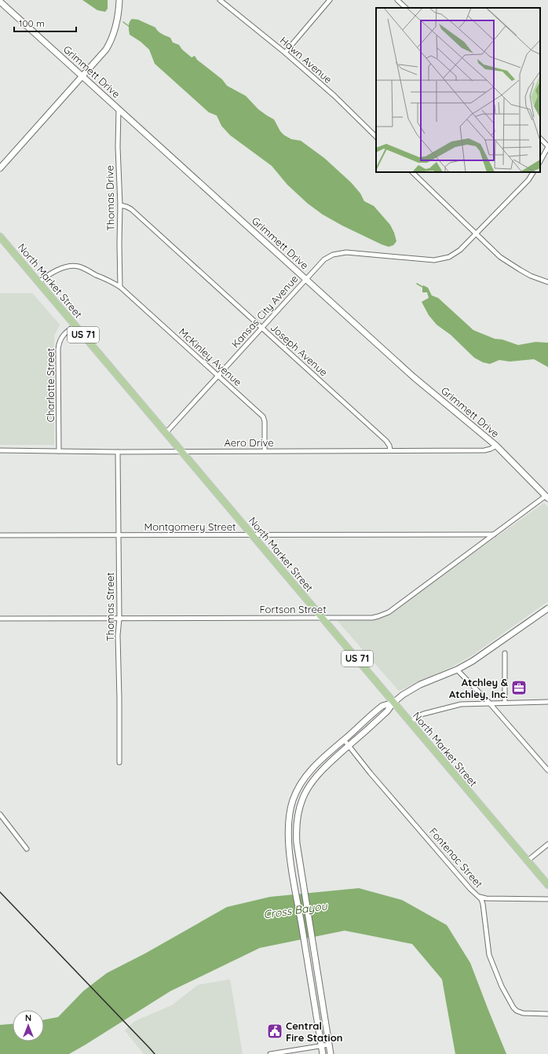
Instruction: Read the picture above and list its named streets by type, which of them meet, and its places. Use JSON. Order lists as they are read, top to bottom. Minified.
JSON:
{"streets":{"main road":["Grimmett Drive","North Market Street","US 71"],"street":["Hawn Avenue","Thomas Drive","Kansas City Avenue","Joseph Avenue","McKinley Avenue","Charlotte Street","Aero Drive","Montgomery Street","Thomas Street","Fortson Street","Fontenac Street"]},"crossings":[["Grimmett Drive","Thomas Drive"],["Grimmett Drive","Kansas City Avenue"],["Grimmett Drive","Aero Drive"],["Grimmett Drive","Fortson Street"],["Thomas Drive","Joseph Avenue"],["Thomas Drive","McKinley Avenue"],["North Market Street","Kansas City Avenue"],["North Market Street","McKinley Avenue"],["North Market Street","Charlotte Street"],["North Market Street","Aero Drive"],["North Market Street","Montgomery Street"],["North Market Street","Fortson Street"],["Kansas City Avenue","Joseph Avenue"],["Kansas City Avenue","McKinley Avenue"],["Joseph Avenue","Aero Drive"],["McKinley Avenue","Aero Drive"],["Charlotte Street","Aero Drive"],["Aero Drive","Thomas Street"],["Montgomery Street","Thomas Street"],["Montgomery Street","Fortson Street"],["Thomas Street","Fortson Street"]],"water":["Cross Bayou"],"places":{"office":["Atchley & Atchley, Inc."],"public building":["Central Fire Station"]},"scale_bar":"100 m","north":"top"}
